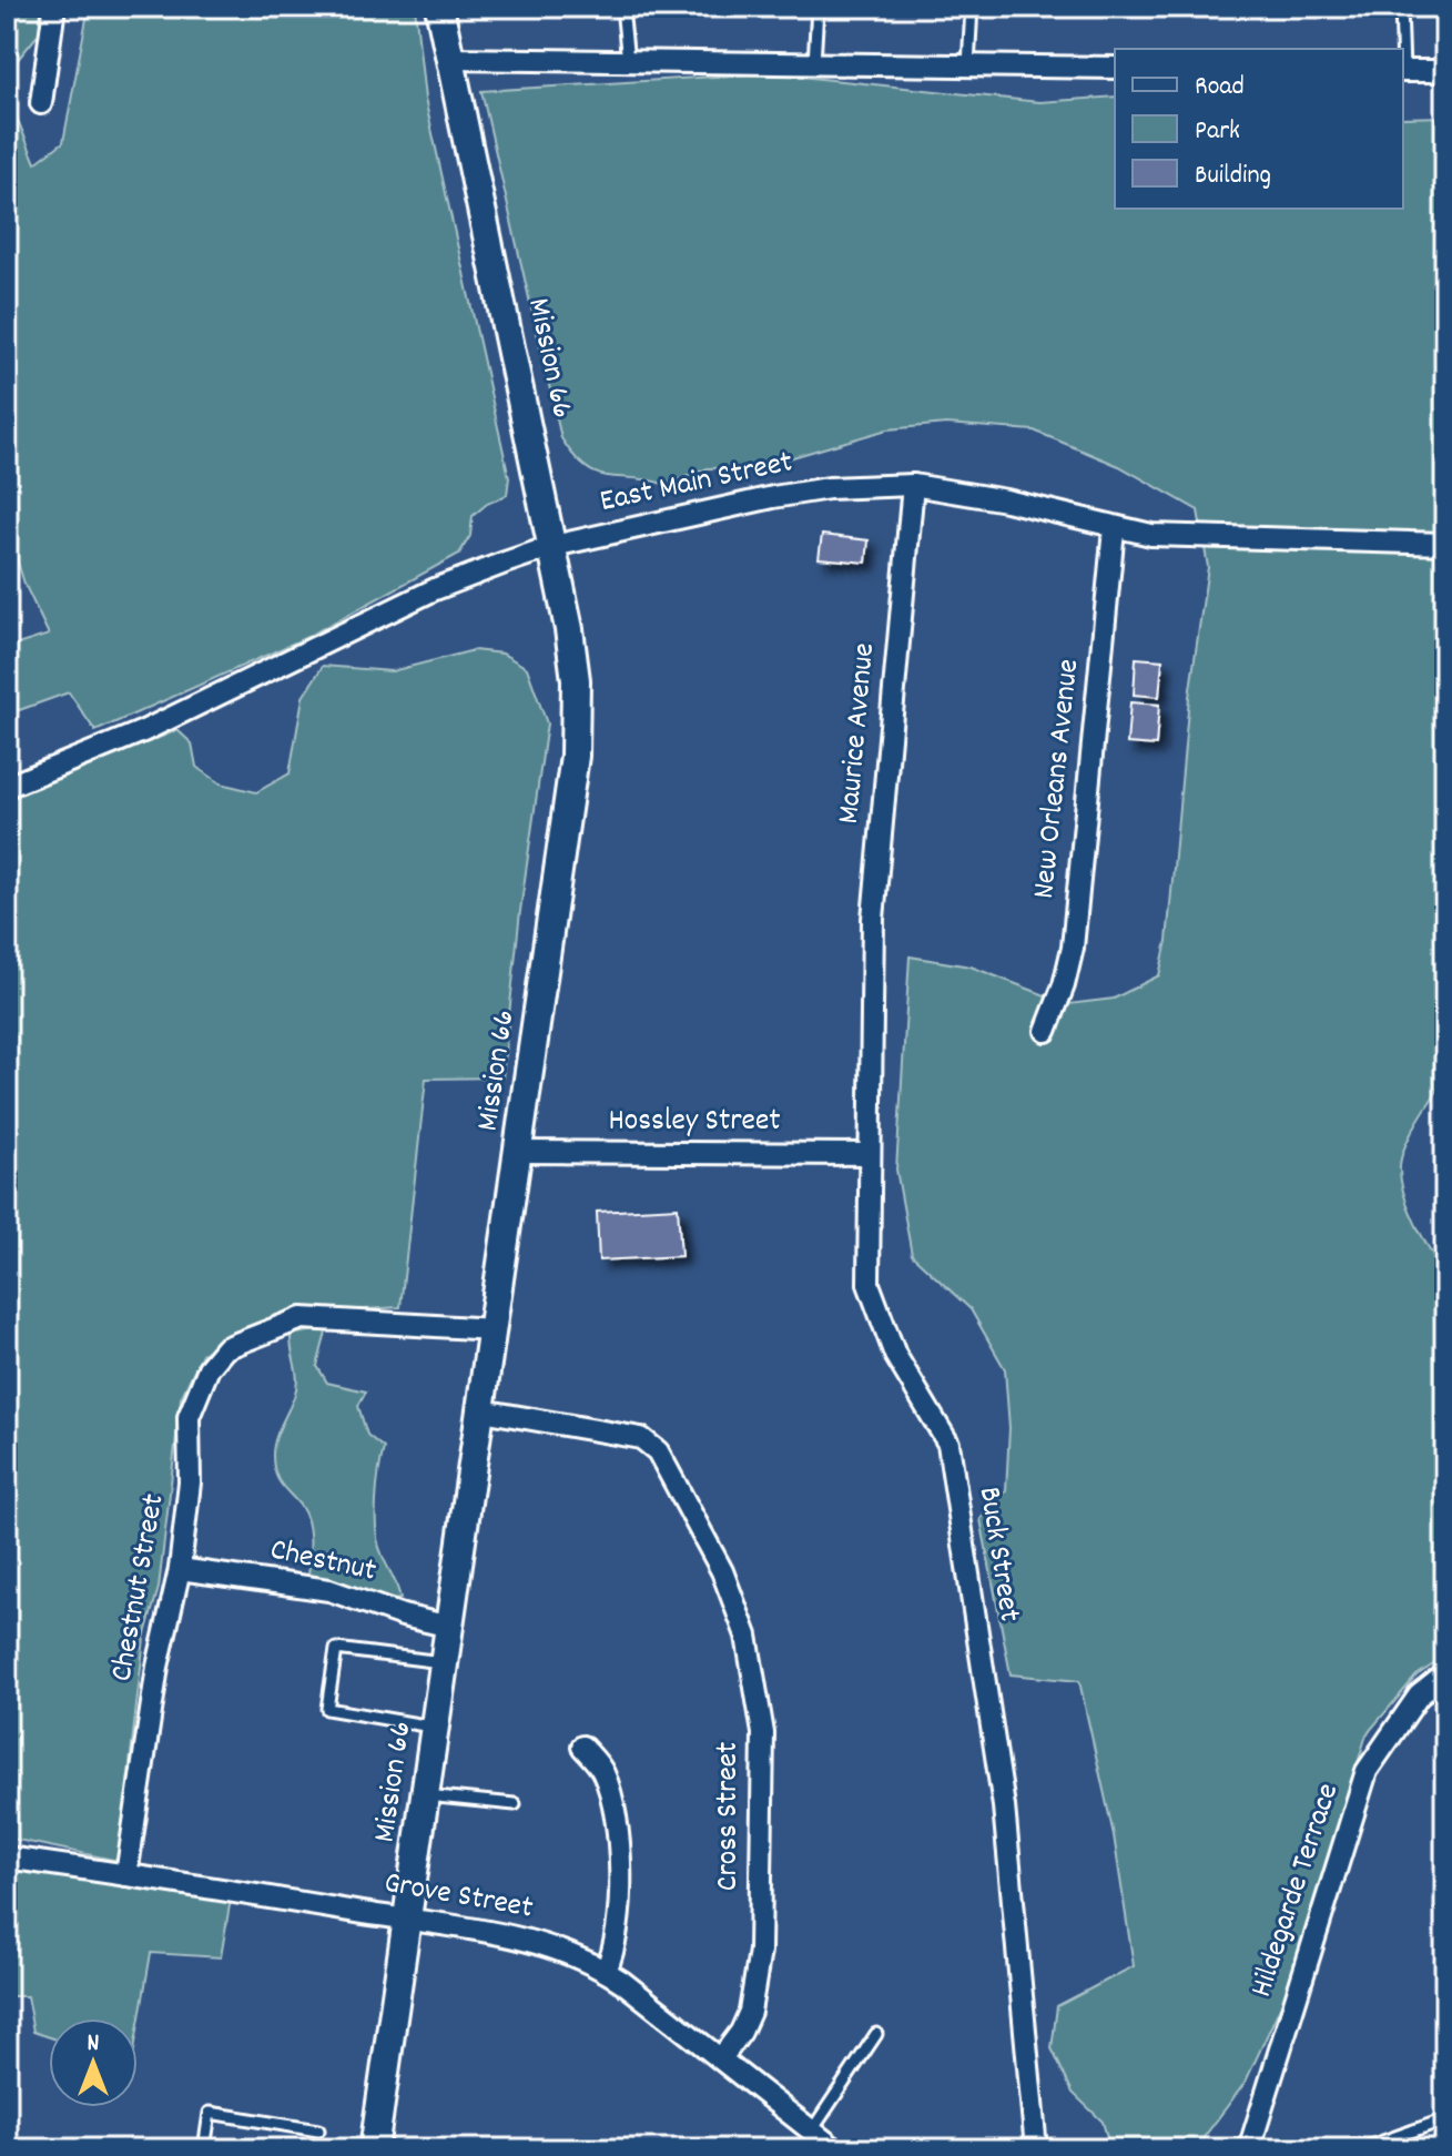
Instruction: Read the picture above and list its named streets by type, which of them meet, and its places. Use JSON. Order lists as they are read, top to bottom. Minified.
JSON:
{"streets":{"street":["Mission 66","East Main Street","Maurice Avenue","New Orleans Avenue","Hossley Street","Buck Street","Chestnut","Chestnut Street","Cross Street","Hildegarde Terrace","Grove Street"]},"crossings":[["Mission 66","East Main Street"],["Mission 66","Hossley Street"],["Mission 66","Chestnut"],["Mission 66","Chestnut Street"],["Mission 66","Cross Street"],["Mission 66","Grove Street"],["East Main Street","Maurice Avenue"],["East Main Street","New Orleans Avenue"],["Maurice Avenue","Buck Street"],["Hossley Street","Buck Street"],["Chestnut","Chestnut Street"],["Chestnut Street","Grove Street"],["Cross Street","Grove Street"]],"legend":["Road","Park","Building"],"north":"top"}
